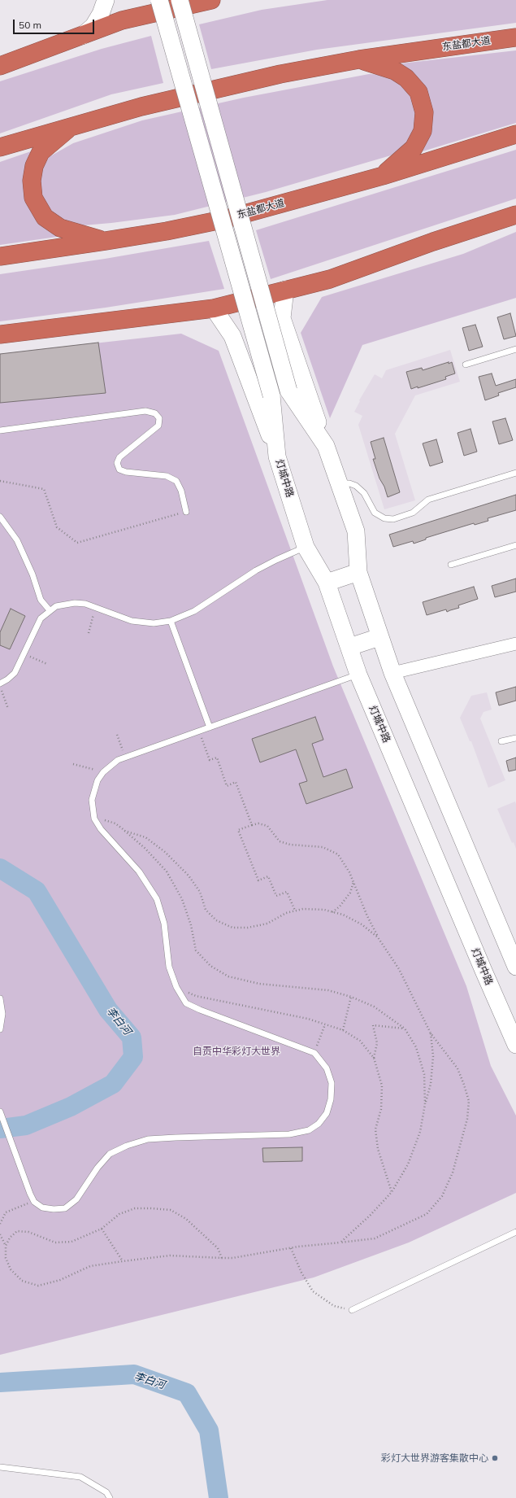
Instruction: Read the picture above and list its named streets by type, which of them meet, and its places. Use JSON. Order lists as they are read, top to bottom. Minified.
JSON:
{"streets":{"highway":["东盐都大道"],"main road":["灯城中路"]},"water":["李白河"],"parks":["自贡中华彩灯大世界"],"places":["彩灯大世界游客集散中心"],"scale_bar":"50 m"}
